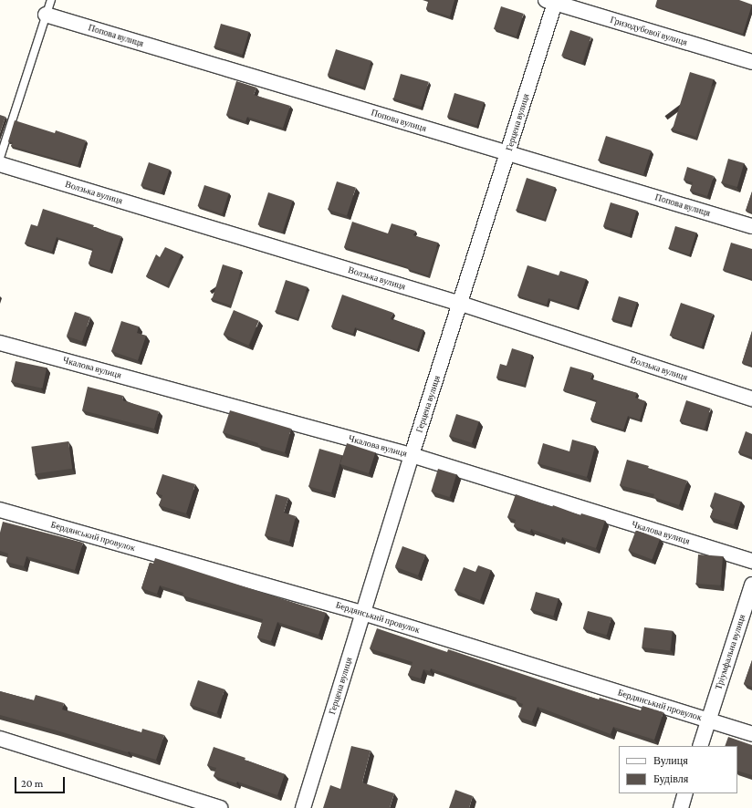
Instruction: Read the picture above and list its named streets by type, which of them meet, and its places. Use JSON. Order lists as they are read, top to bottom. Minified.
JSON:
{"streets":{"street":["Гризодубової вулиця","Попова вулиця","Герцена вулиця","Волзька вулиця","Чкалова вулиця","Бердянський провулок","Тріумфальна вулиця"]},"crossings":[["Гризодубової вулиця","Герцена вулиця"],["Попова вулиця","Герцена вулиця"],["Герцена вулиця","Волзька вулиця"],["Герцена вулиця","Чкалова вулиця"],["Герцена вулиця","Бердянський провулок"],["Бердянський провулок","Тріумфальна вулиця"]],"legend":["Вулиця","Будівля"],"scale_bar":"20 m"}
